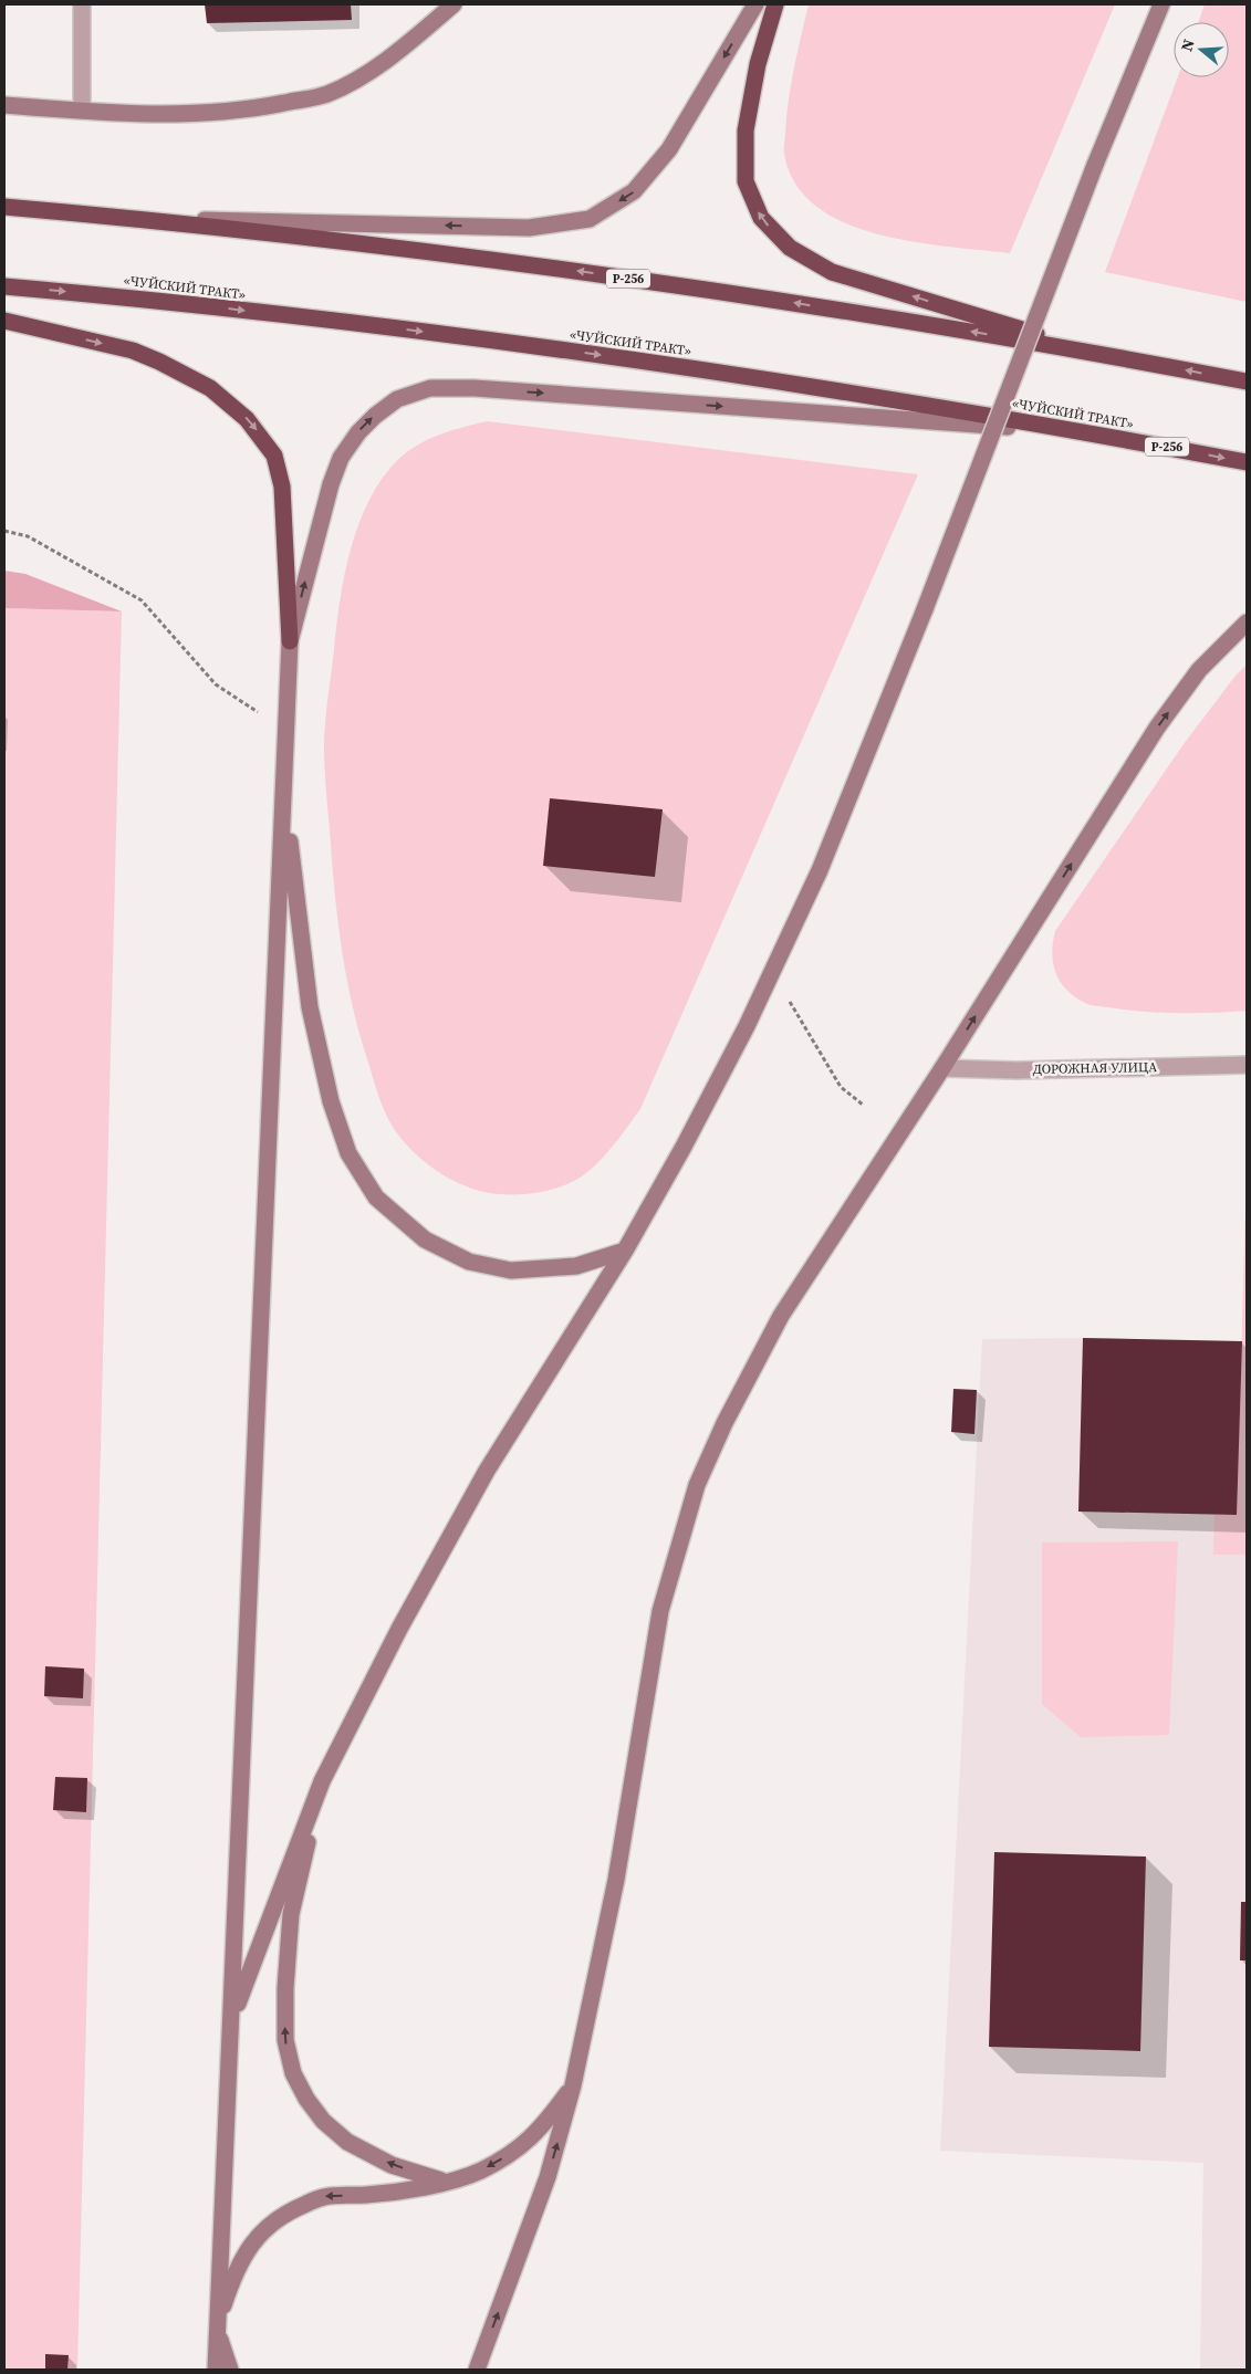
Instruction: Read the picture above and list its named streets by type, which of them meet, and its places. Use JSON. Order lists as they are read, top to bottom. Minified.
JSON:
{"streets":{"highway":["Р-256","«ЧУЙСКИЙ ТРАКТ»"],"street":["ДОРОЖНАЯ УЛИЦА"]},"north":"left"}
